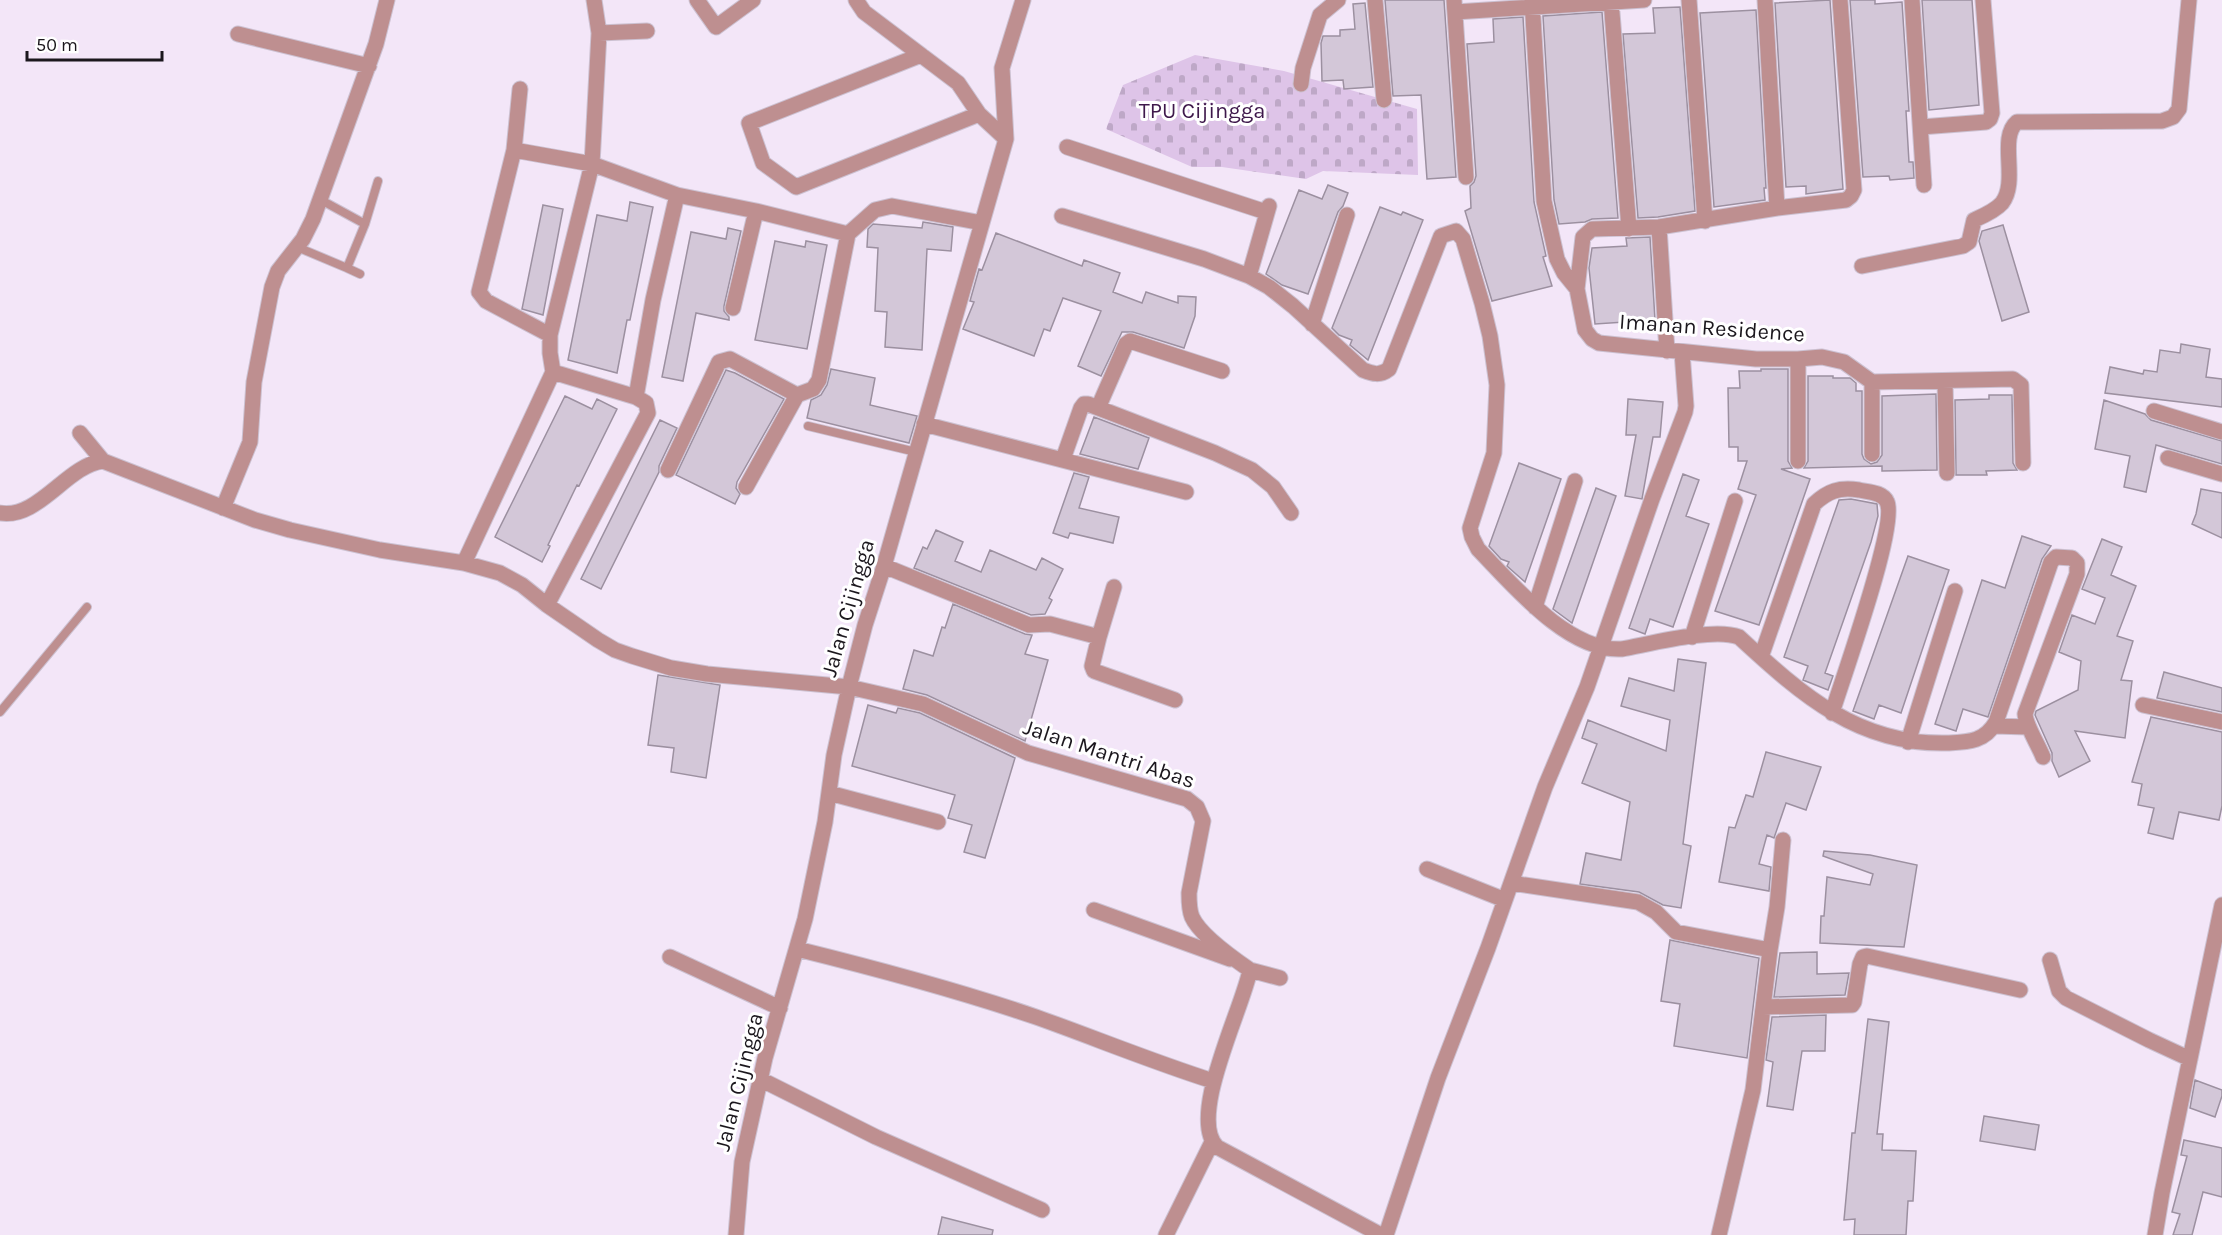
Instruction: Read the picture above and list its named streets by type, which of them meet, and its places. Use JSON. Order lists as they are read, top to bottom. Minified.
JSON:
{"streets":{"street":["Imanan Residence","Jalan Cijingga","Jalan Mantri Abas"]},"crossings":[["Jalan Cijingga","Jalan Mantri Abas"]],"parks":["TPU Cijingga"],"scale_bar":"50 m"}
